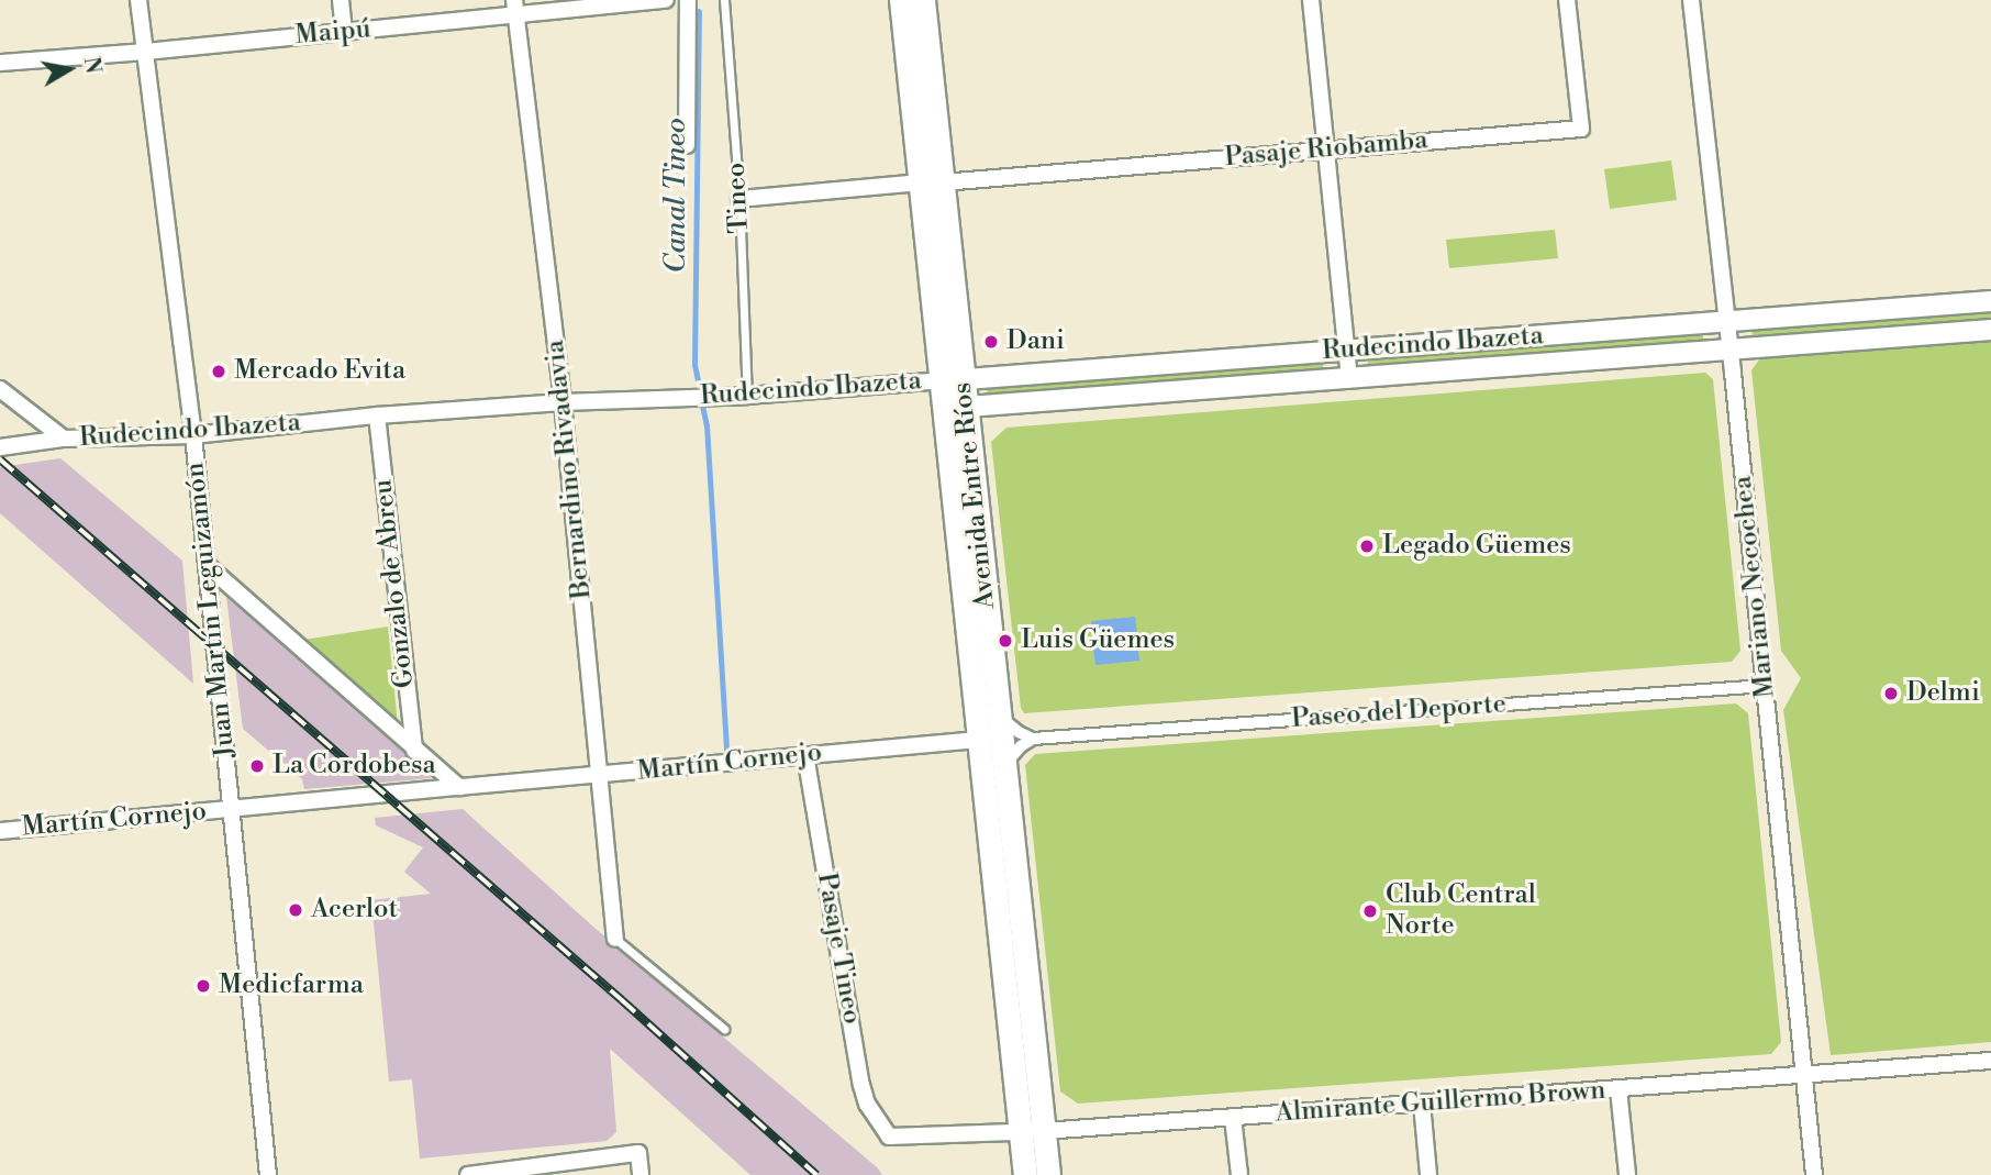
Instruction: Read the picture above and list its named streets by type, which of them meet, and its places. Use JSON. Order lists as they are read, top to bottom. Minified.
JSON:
{"streets":{"main road":["Avenida Entre Ríos"],"street":["Maipú","Pasaje Riobamba","Rudecindo Ibazeta","Bernardino Rivadavia","Gonzalo de Abreu","Mariano Necochea","Juan Martín Leguizamón","Paseo del Deporte","Martín Cornejo","Pasaje Tineo","Almirante Guillermo Brown"],"lane":["Tineo"]},"crossings":[["Maipú","Bernardino Rivadavia"],["Maipú","Juan Martín Leguizamón"],["Pasaje Riobamba","Tineo"],["Pasaje Riobamba","Avenida Entre Ríos"],["Tineo","Rudecindo Ibazeta"],["Rudecindo Ibazeta","Bernardino Rivadavia"],["Rudecindo Ibazeta","Avenida Entre Ríos"],["Rudecindo Ibazeta","Gonzalo de Abreu"],["Rudecindo Ibazeta","Mariano Necochea"],["Rudecindo Ibazeta","Juan Martín Leguizamón"],["Bernardino Rivadavia","Martín Cornejo"],["Avenida Entre Ríos","Martín Cornejo"],["Avenida Entre Ríos","Almirante Guillermo Brown"],["Mariano Necochea","Paseo del Deporte"],["Mariano Necochea","Almirante Guillermo Brown"],["Juan Martín Leguizamón","Martín Cornejo"],["Martín Cornejo","Pasaje Tineo"],["Pasaje Tineo","Almirante Guillermo Brown"]],"water":["Canal Tineo"],"places":["Dani","Mercado Evita","Legado Güemes","Luis Güemes","Delmi","La Cordobesa","Acerlot","Club Central Norte","Medicfarma"],"north":"right"}
